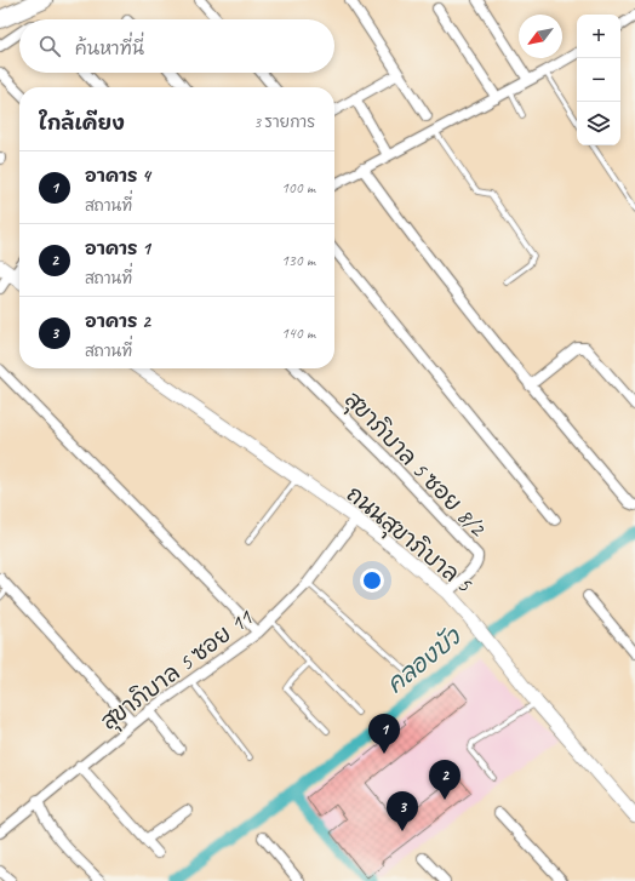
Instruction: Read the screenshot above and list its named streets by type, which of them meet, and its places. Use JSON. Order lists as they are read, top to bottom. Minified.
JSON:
{"streets":{"street":["สุขาภิบาล 5 ซอย 8/2","ถนนสุขาภิบาล 5","สุขาภิบาล 5 ซอย 11"]},"crossings":[["สุขาภิบาล 5 ซอย 8/2","ถนนสุขาภิบาล 5"],["ถนนสุขาภิบาล 5","สุขาภิบาล 5 ซอย 11"]],"water":["คลองบัว"],"north":"bottom left","page":{"map_buttons":["+","−"],"search":"ค้นหาที่นี่","heading":["ใกล้เคียง","3 รายการ"],"list":[{"mark":"1","name":"อาคาร 4","note":"สถานที่","value":"100 m"},{"mark":"2","name":"อาคาร 1","note":"สถานที่","value":"130 m"},{"mark":"3","name":"อาคาร 2","note":"สถานที่","value":"140 m"}],"pins":["1","2","3"]}}
